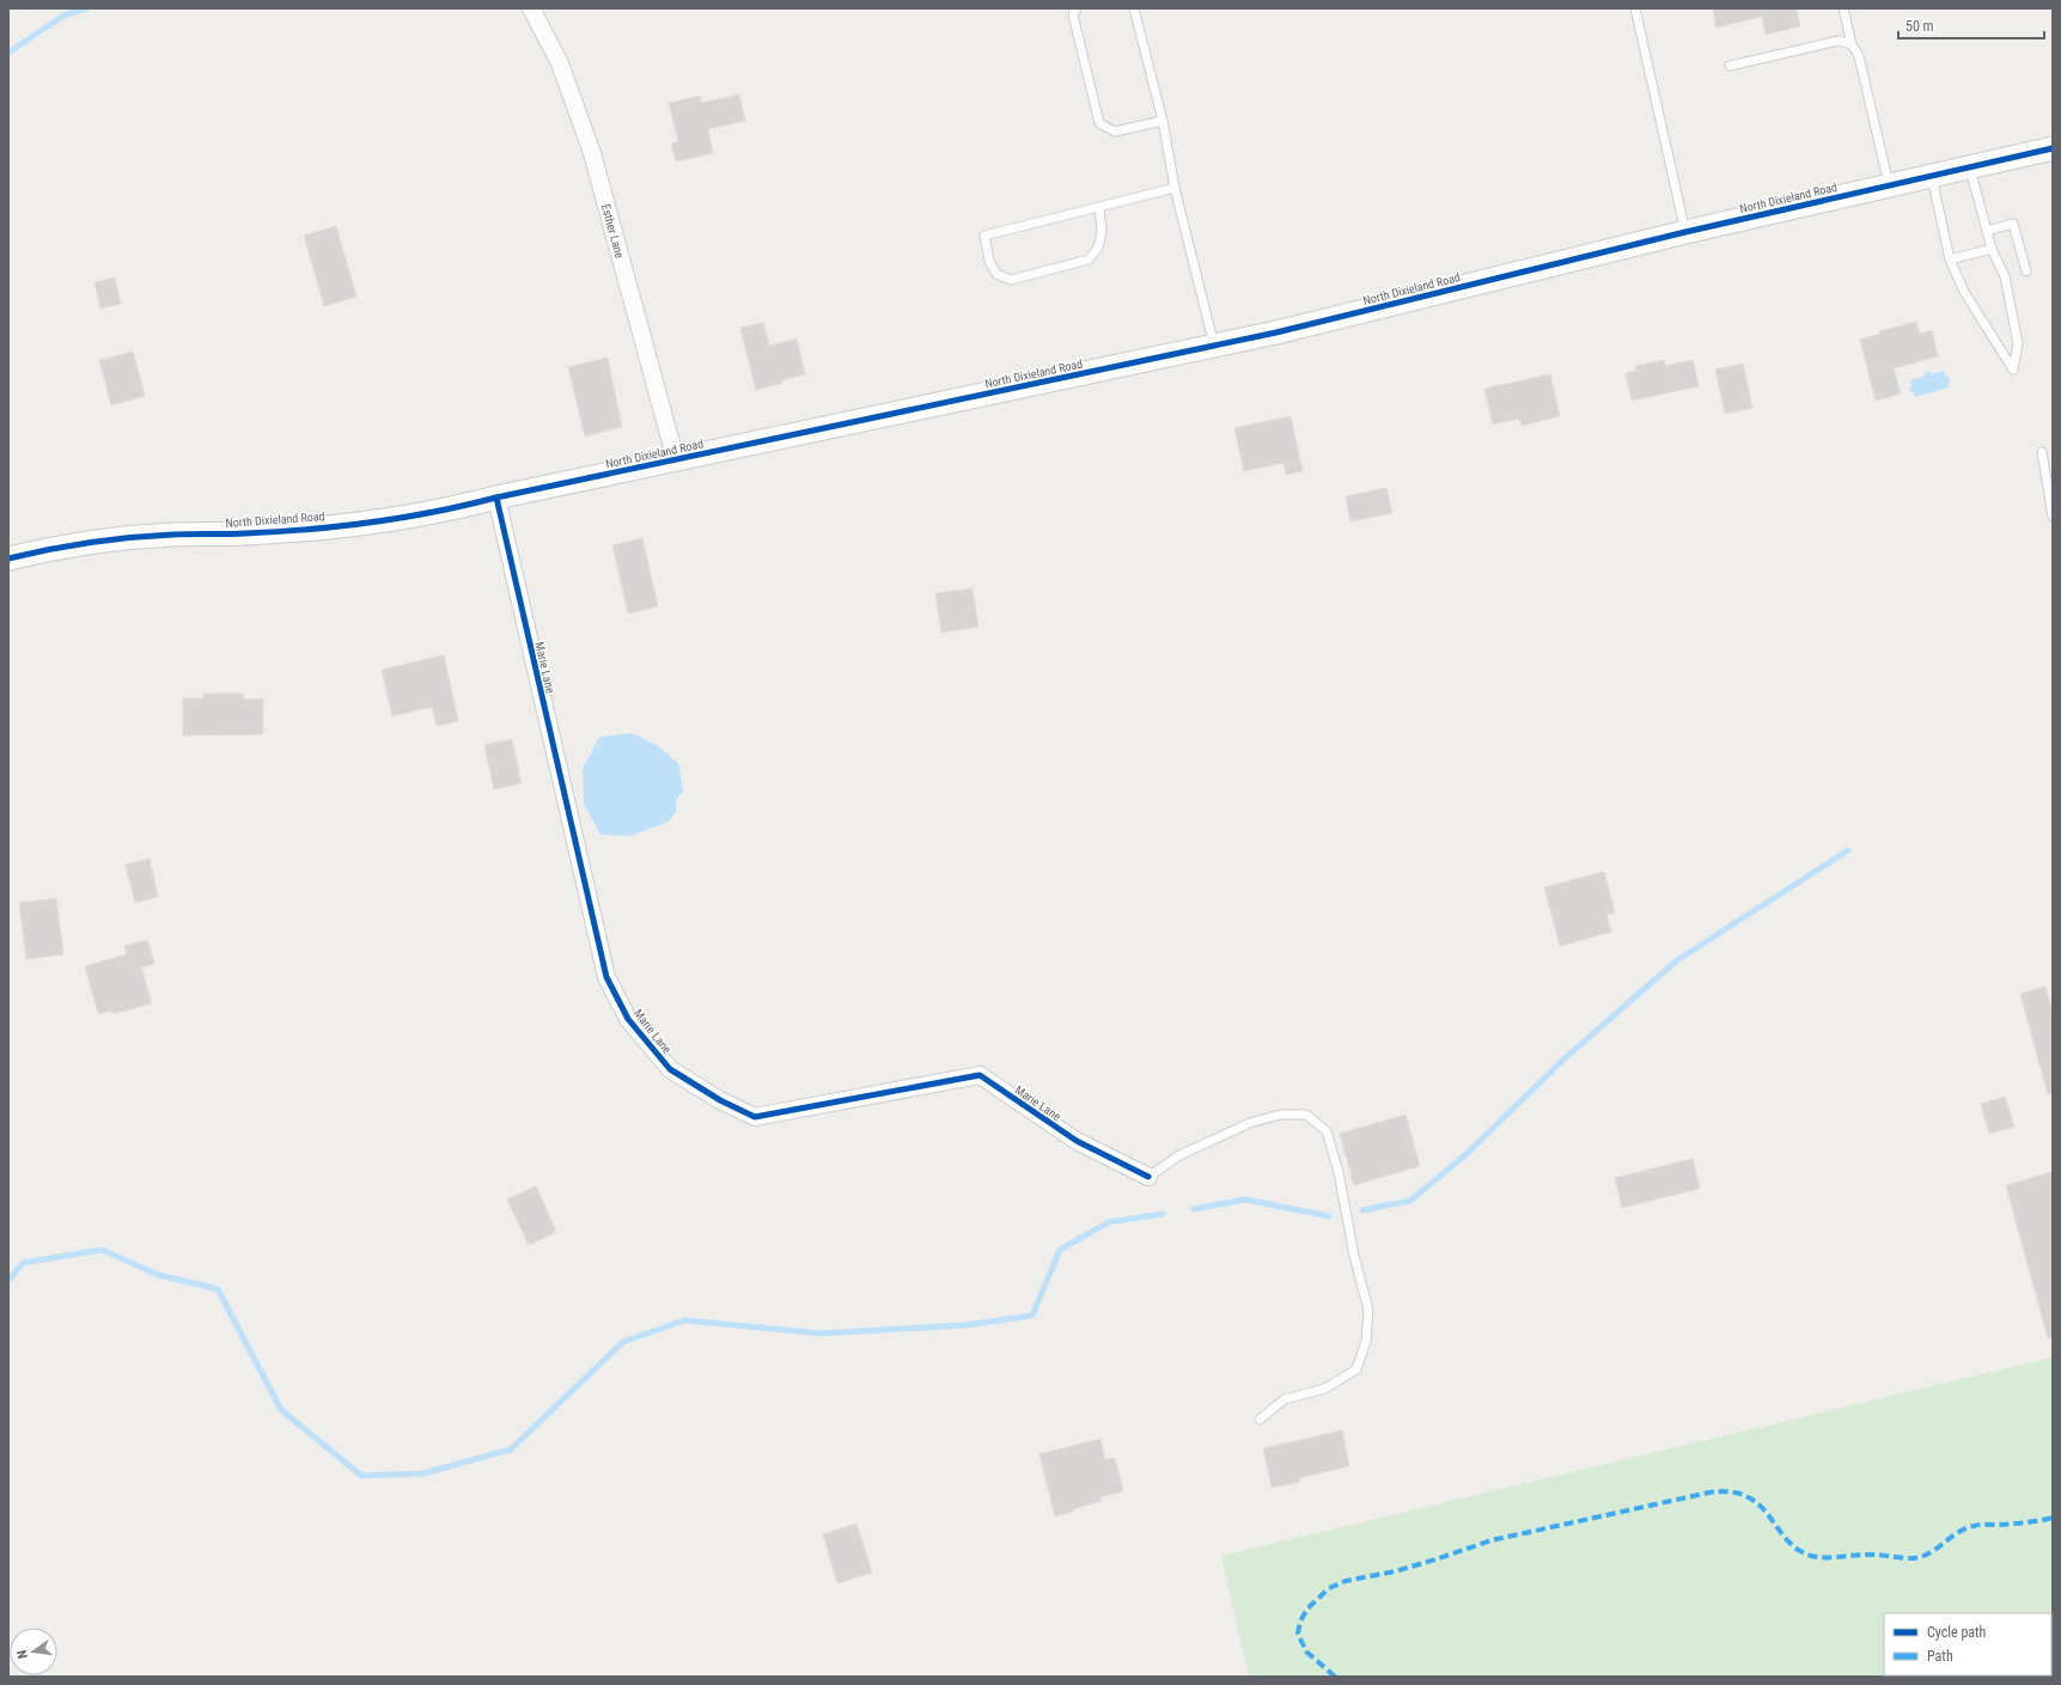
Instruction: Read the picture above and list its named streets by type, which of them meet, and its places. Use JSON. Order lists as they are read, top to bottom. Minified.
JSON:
{"streets":{"street":["North Dixieland Road","Esther Lane","Marie Lane"]},"crossings":[["North Dixieland Road","Esther Lane"],["North Dixieland Road","Marie Lane"]],"legend":["Cycle path","Path"],"scale_bar":"50 m","north":"left"}
